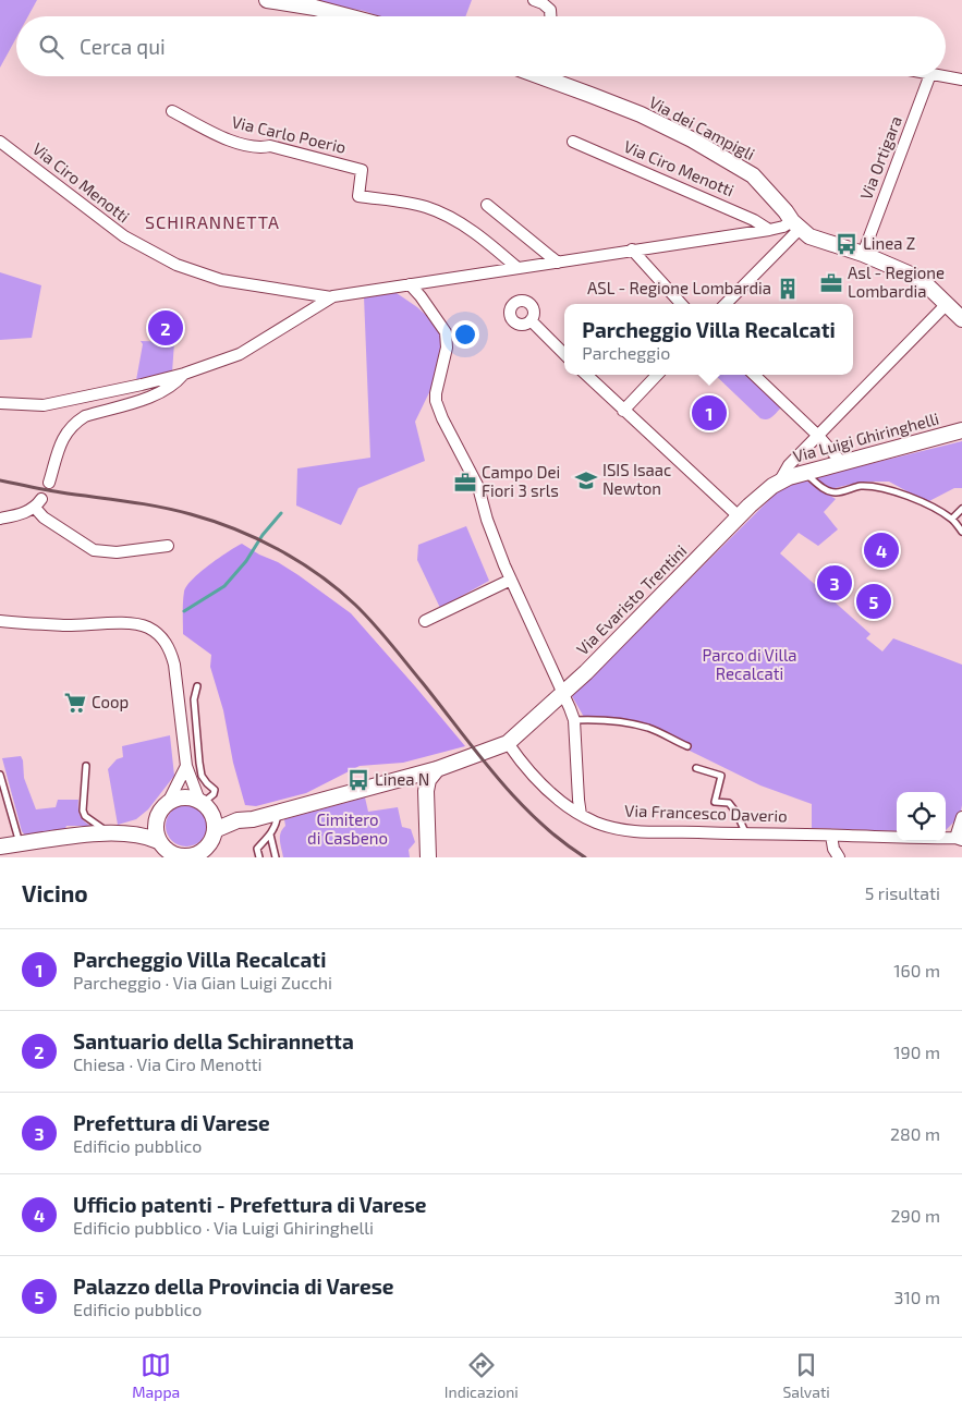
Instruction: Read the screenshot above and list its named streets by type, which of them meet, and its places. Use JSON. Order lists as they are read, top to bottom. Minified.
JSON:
{"streets":{"street":["Via dei Campigli","Via Carlo Poerio","Via Ortigara","Via Ciro Menotti","Via Luigi Ghiringhelli","Via Evaristo Trentini","Via Francesco Daverio"]},"crossings":[["Via dei Campigli","Via Ortigara"],["Via dei Campigli","Via Ciro Menotti"],["Via Carlo Poerio","Via Ciro Menotti"],["Via Luigi Ghiringhelli","Via Evaristo Trentini"],["Via Evaristo Trentini","Via Francesco Daverio"]],"districts":["SCHIRANNETTA"],"parks":["Parco di Villa Recalcati","Cimitero di Casbeno"],"places":{"bus stop":["Linea Z","Linea N"],"office":["Asl - Regione Lombardia","Campo Dei Fiori 3 srls"],"building":["ASL - Regione Lombardia"],"school or university":["ISIS Isaac Newton"],"supermarket":["Coop"]},"page":{"search":"Cerca qui","popup":["Parcheggio Villa Recalcati","Parcheggio"],"pins":["2","1","4","3","5"],"heading":["Vicino","5 risultati"],"list":[{"mark":"1","name":"Parcheggio Villa Recalcati","note":"Parcheggio · Via Gian Luigi Zucchi","value":"160 m"},{"mark":"2","name":"Santuario della Schirannetta","note":"Chiesa · Via Ciro Menotti","value":"190 m"},{"mark":"3","name":"Prefettura di Varese","note":"Edificio pubblico","value":"280 m"},{"mark":"4","name":"Ufficio patenti - Prefettura di Varese","note":"Edificio pubblico · Via Luigi Ghiringhelli","value":"290 m"},{"mark":"5","name":"Palazzo della Provincia di Varese","note":"Edificio pubblico","value":"310 m"}],"nav":["Mappa","Indicazioni","Salvati"]}}
